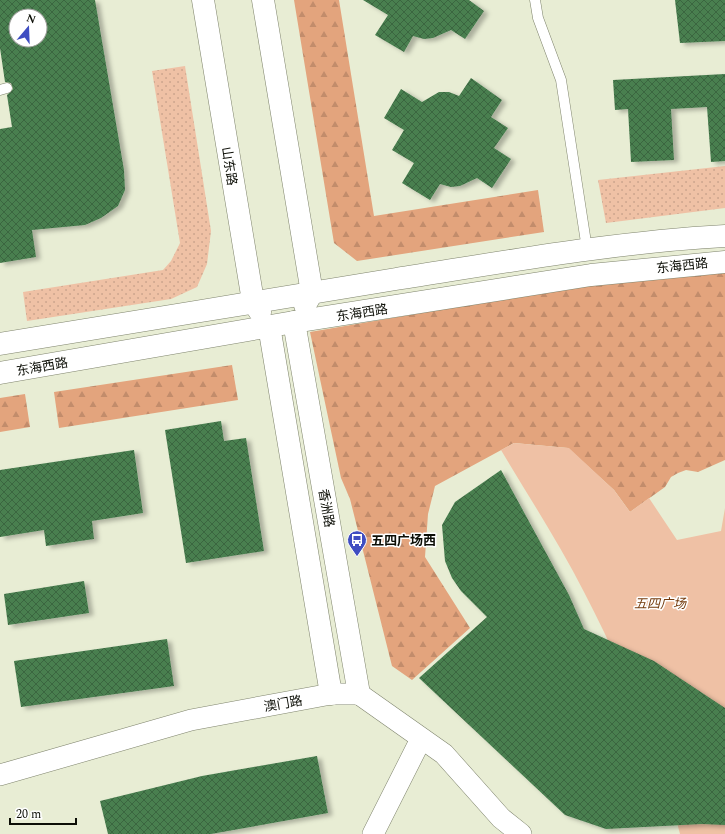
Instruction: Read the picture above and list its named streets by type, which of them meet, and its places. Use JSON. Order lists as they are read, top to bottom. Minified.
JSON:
{"streets":{"main road":["山东路","东海西路","香洲路"],"street":["澳门路"]},"crossings":[["山东路","东海西路"],["山东路","香洲路"],["东海西路","香洲路"],["香洲路","澳门路"]],"parks":["五四广场"],"places":{"bus stop":["五四广场西"]},"scale_bar":"20 m","north":"top"}
